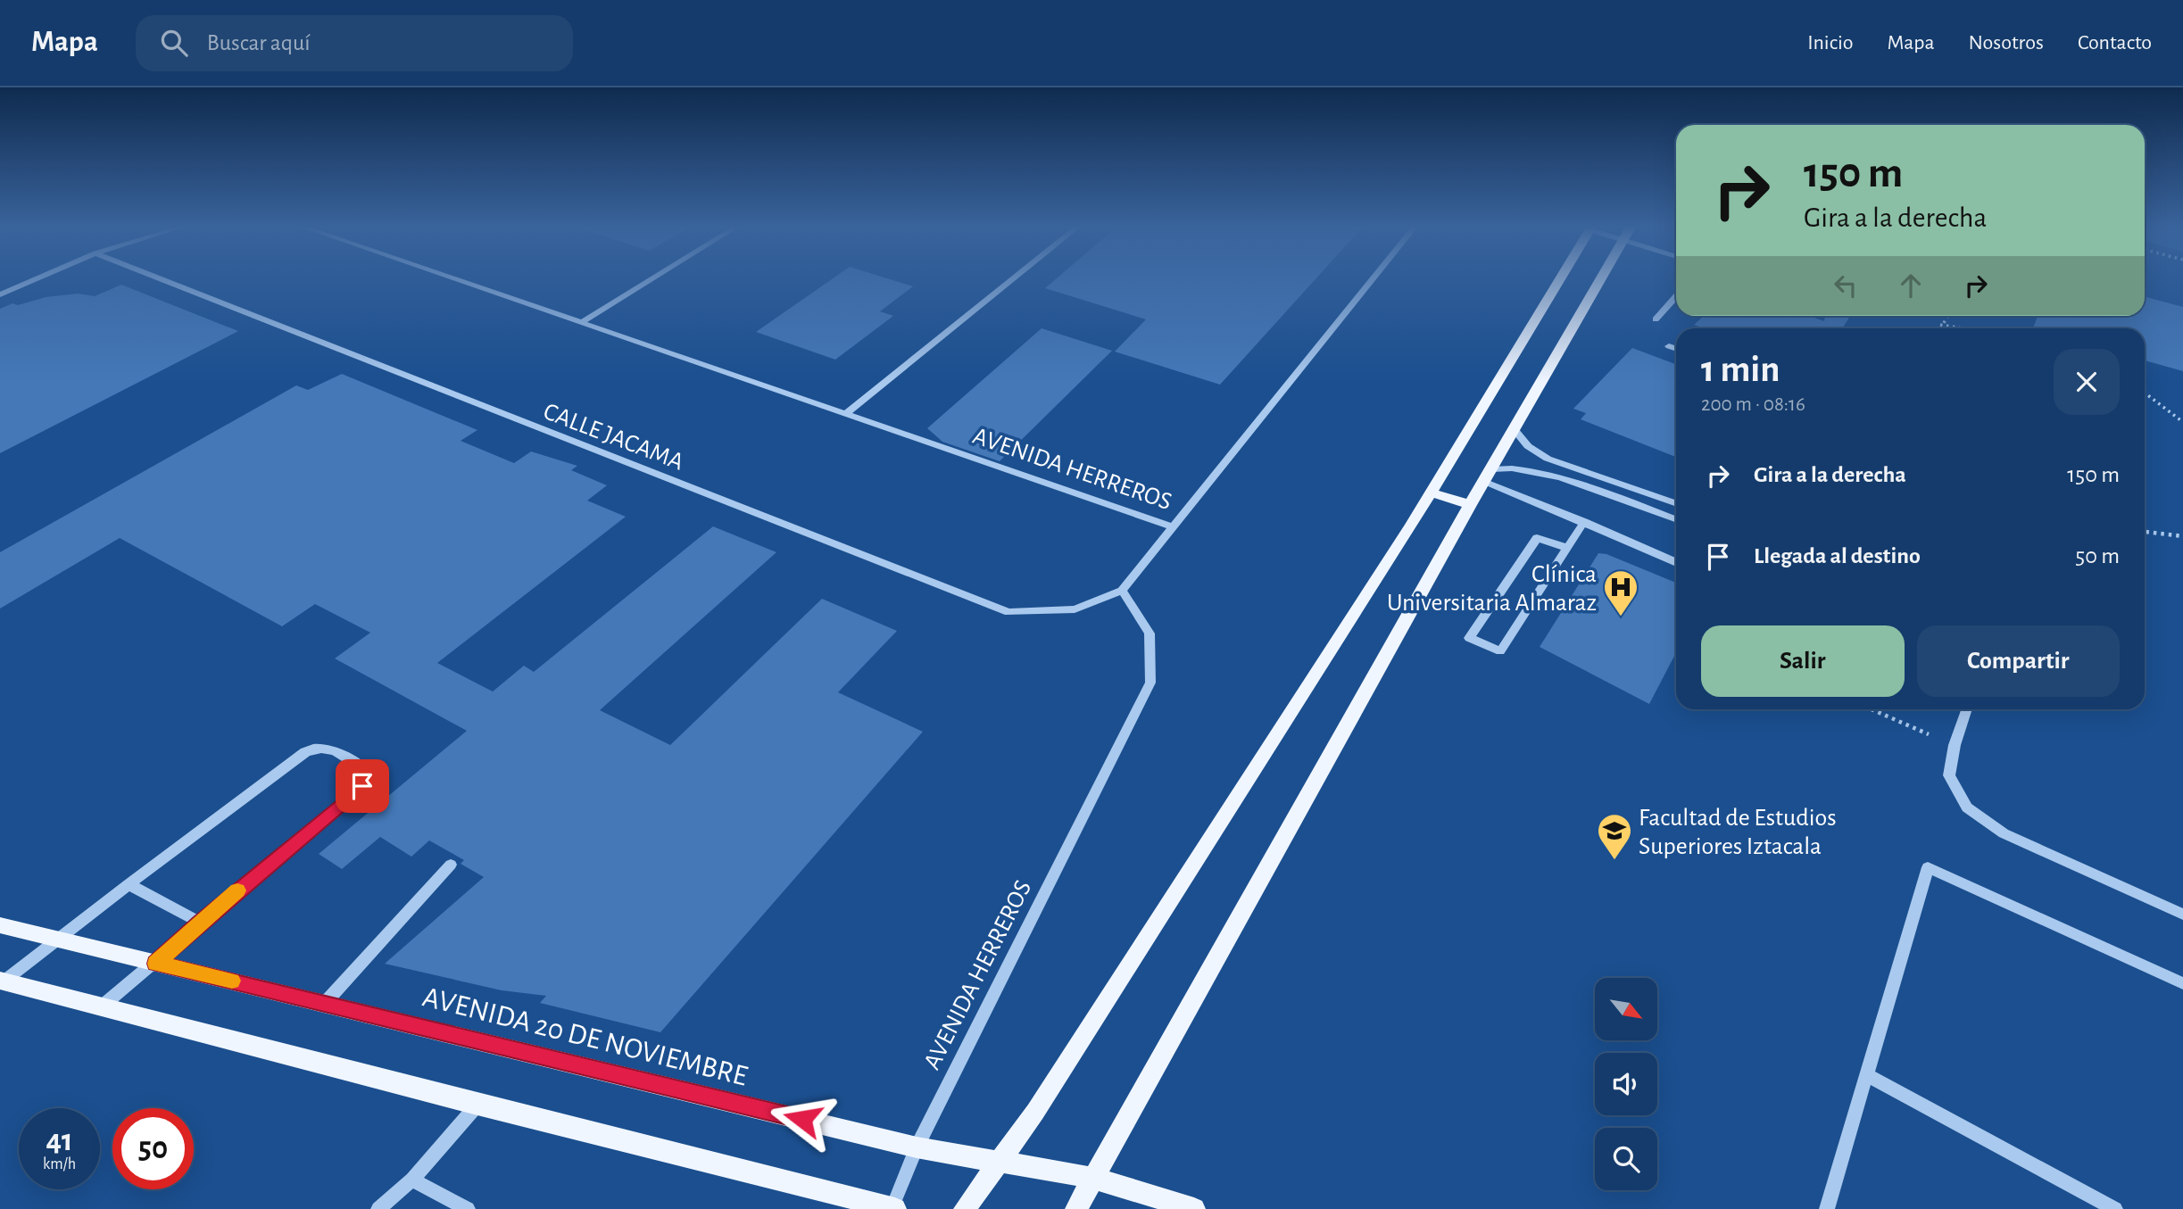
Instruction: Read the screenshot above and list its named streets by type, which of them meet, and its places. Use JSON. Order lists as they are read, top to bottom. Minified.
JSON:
{"streets":{"main road":["AVENIDA 20 DE NOVIEMBRE"],"street":["CALLE JACAMA","AVENIDA HERREROS"]},"crossings":[["CALLE JACAMA","AVENIDA HERREROS"],["AVENIDA HERREROS","AVENIDA 20 DE NOVIEMBRE"]],"places":{"hospital":["Clínica Universitaria Almaraz"],"school or university":["Facultad de Estudios Superiores Iztacala"]},"north":"bottom right","page":{"header":"Mapa","search":"Buscar aquí","nav":["Inicio","Mapa","Nosotros","Contacto"],"turn":["150 m","Gira a la derecha"],"heading":["1 min","200 m · 08:16"],"list":[{"name":"Gira a la derecha","value":"150 m"},{"name":"Llegada al destino","value":"50 m"}],"buttons":["Salir","Compartir"],"speed":"41 km/h","limit":"50"}}
